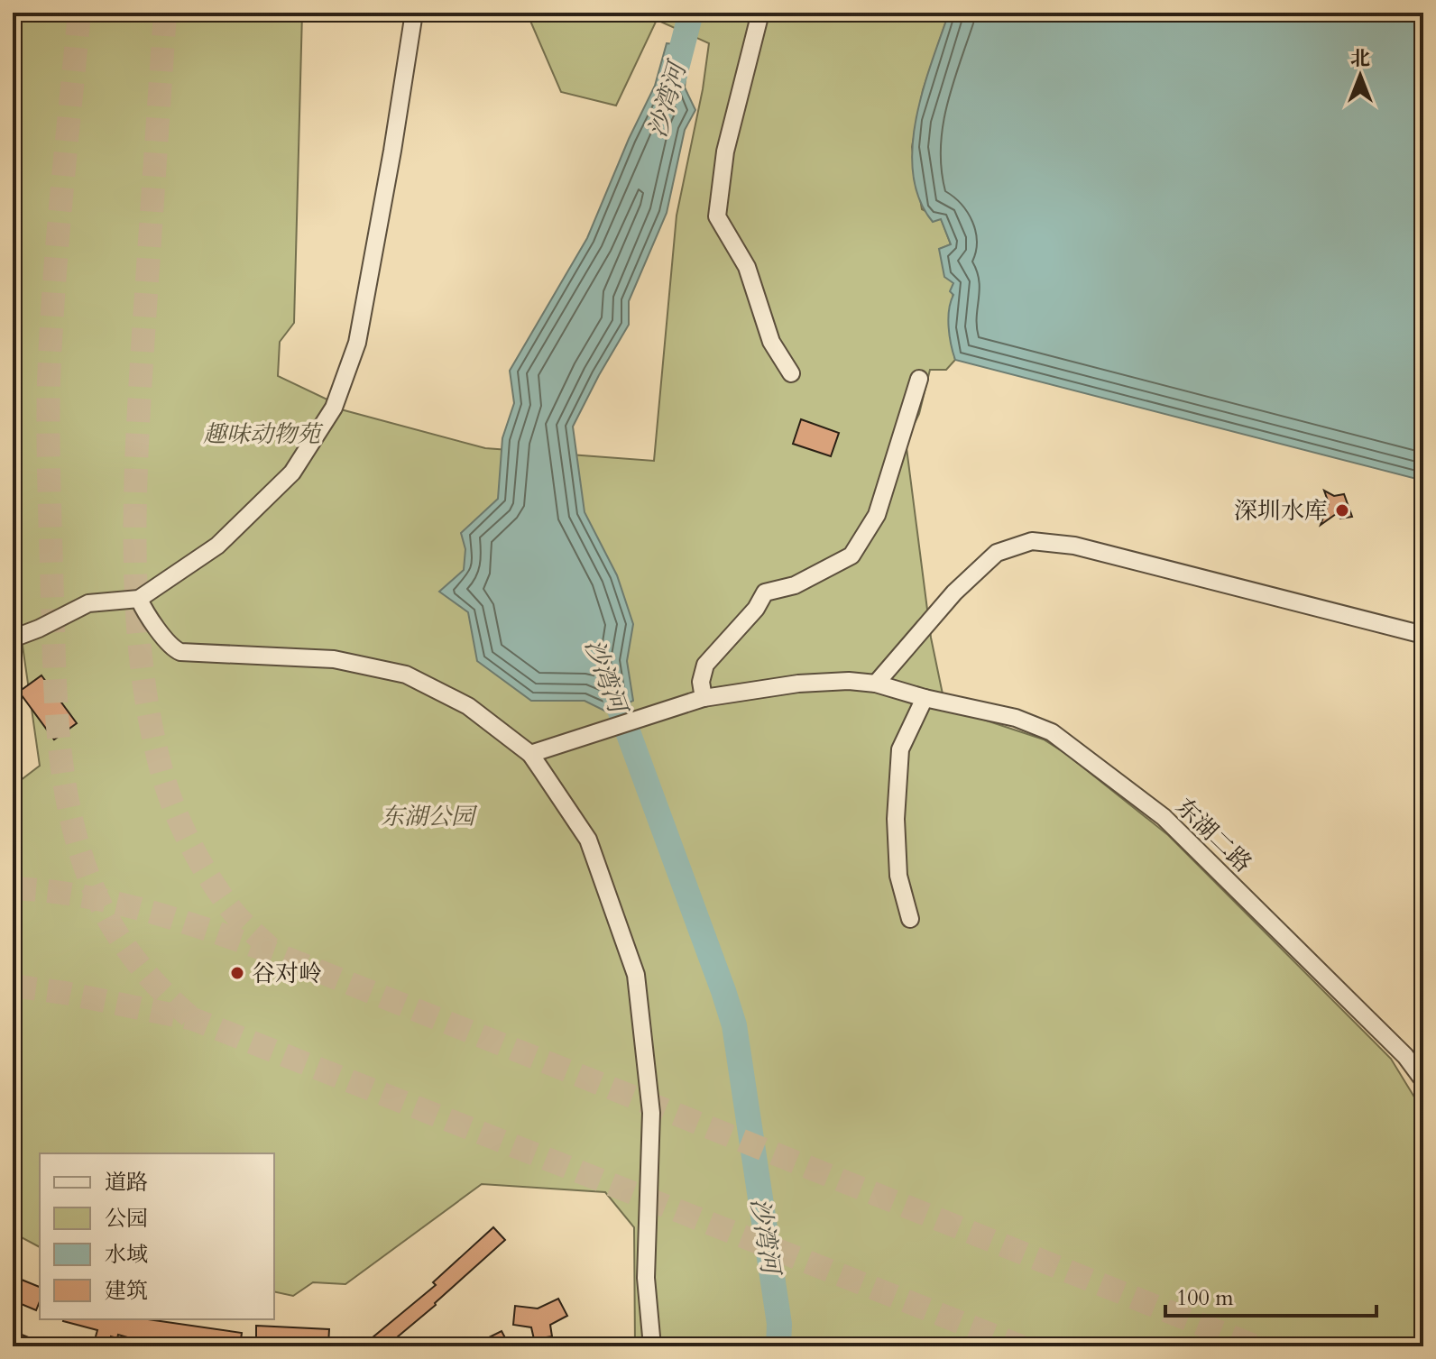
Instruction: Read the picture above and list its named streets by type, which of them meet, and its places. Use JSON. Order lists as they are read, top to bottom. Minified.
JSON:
{"streets":{"street":["东湖二路"]},"water":["沙湾河"],"parks":["趣味动物苑","东湖公园"],"places":["深圳水库","谷对岭"],"legend":["道路","公园","水域","建筑"],"scale_bar":"100 m","north":"top"}
